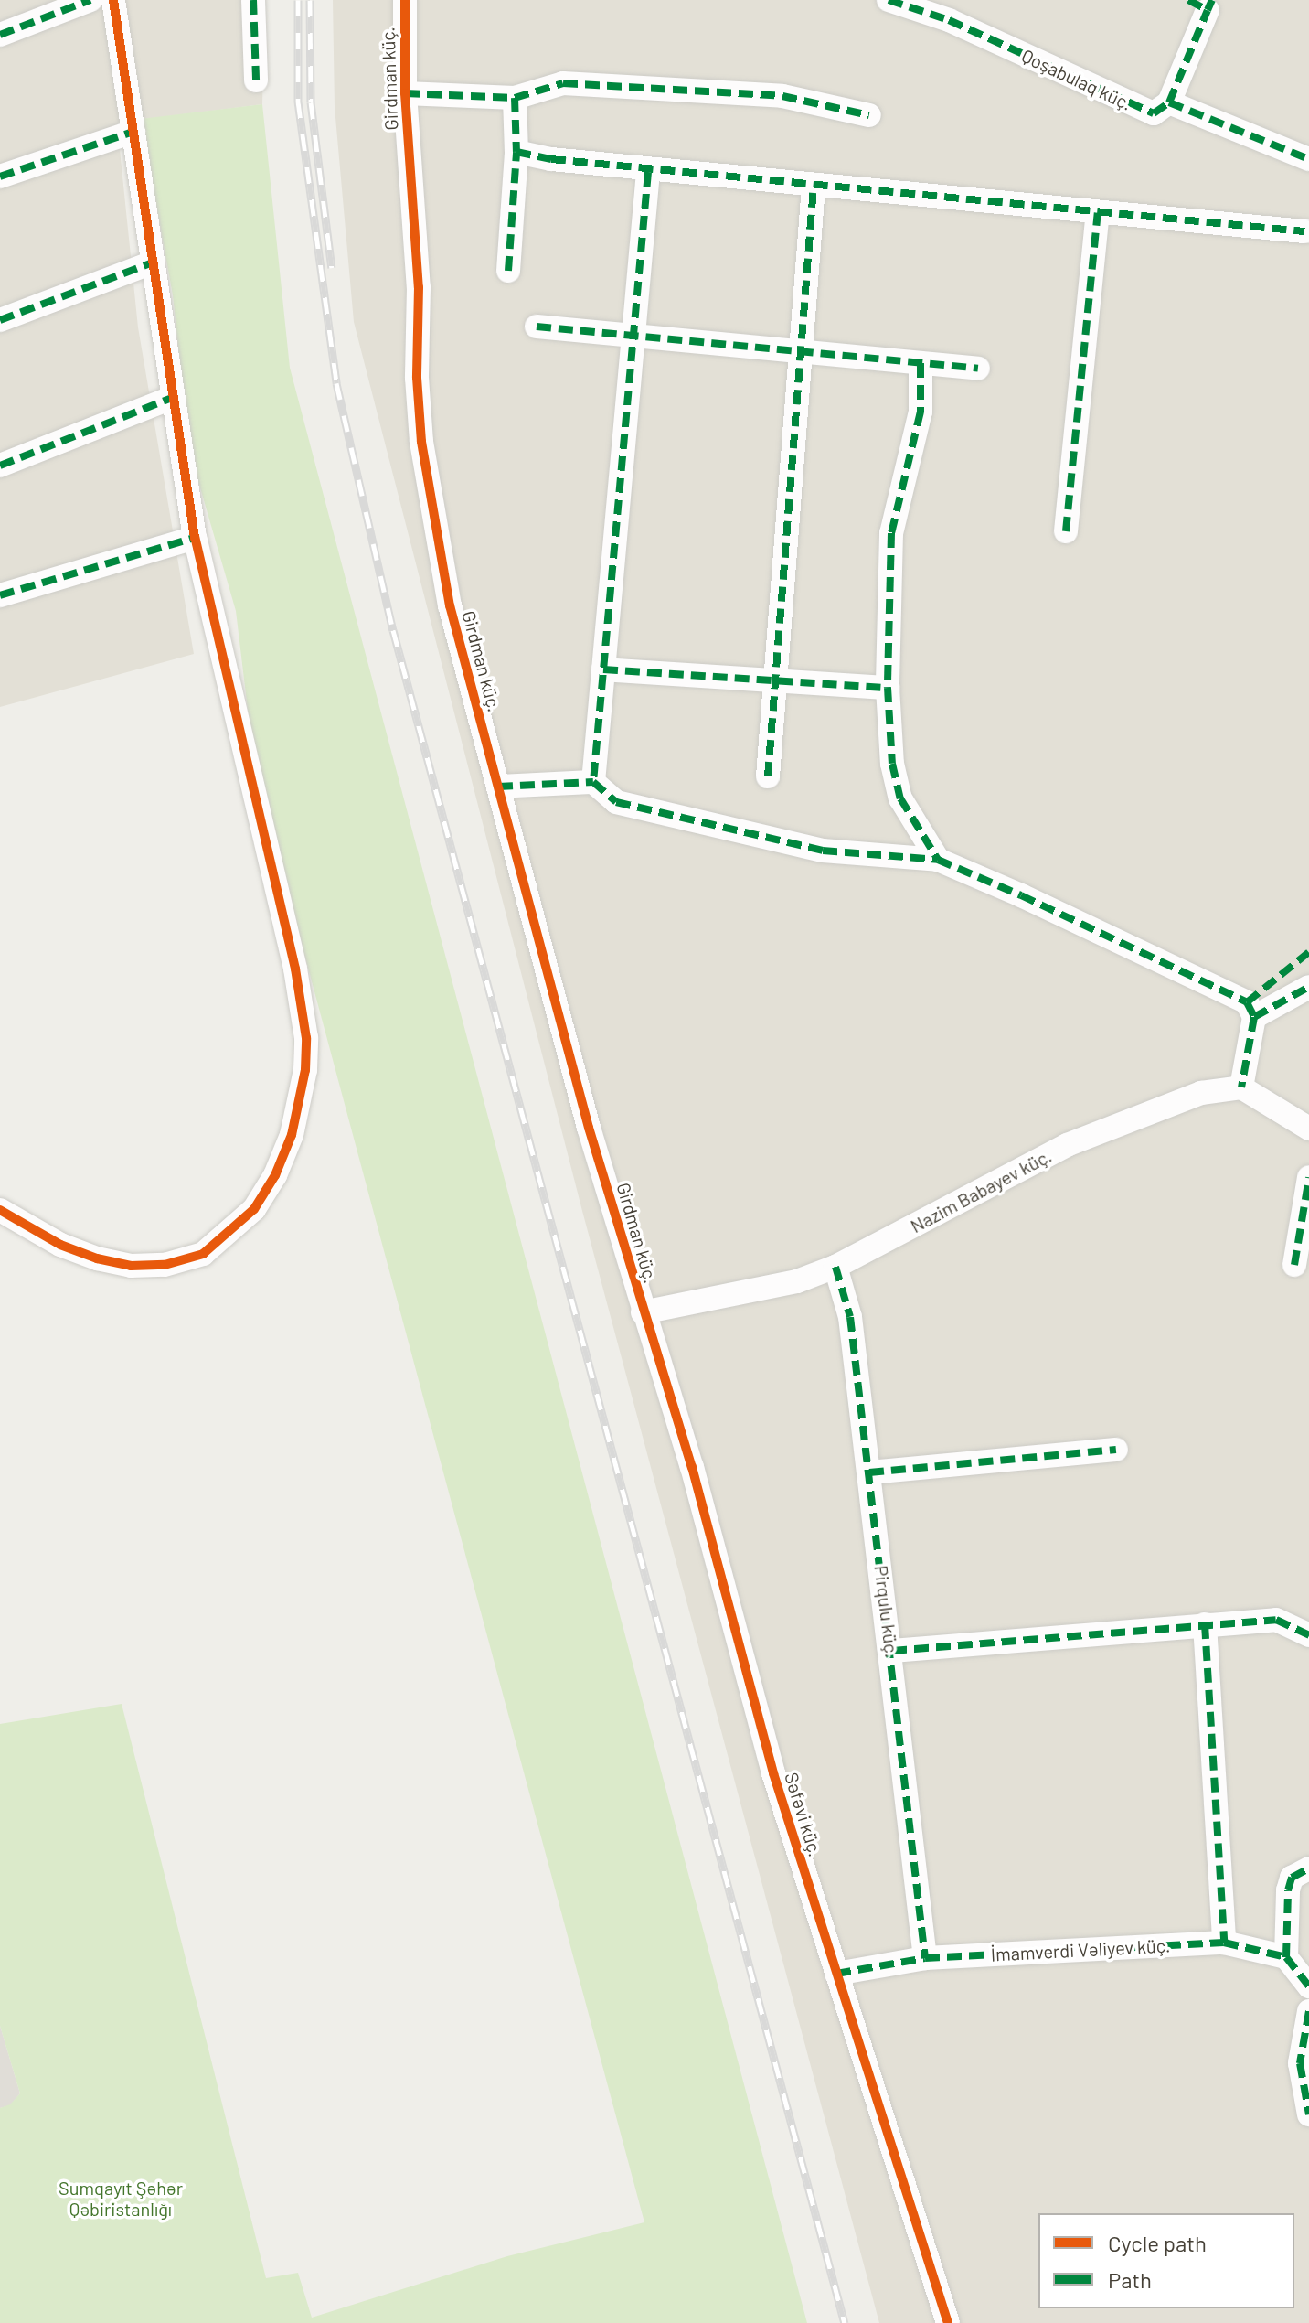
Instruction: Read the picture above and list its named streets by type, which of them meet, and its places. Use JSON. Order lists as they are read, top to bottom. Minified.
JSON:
{"streets":{"street":["Girdman küç.","Qoşabulaq küç.","Nazim Babayev küç.","Pirqulu küç.","Səfəvi küç.","İmamverdi Vəliyev küç."]},"crossings":[["Girdman küç.","Nazim Babayev küç."],["Girdman küç.","Səfəvi küç."],["Nazim Babayev küç.","Pirqulu küç."],["Nazim Babayev küç.","Səfəvi küç."],["Pirqulu küç.","İmamverdi Vəliyev küç."],["Səfəvi küç.","İmamverdi Vəliyev küç."]],"parks":["Sumqayıt Şəhər Qəbiristanlığı"],"legend":["Cycle path","Path"]}
